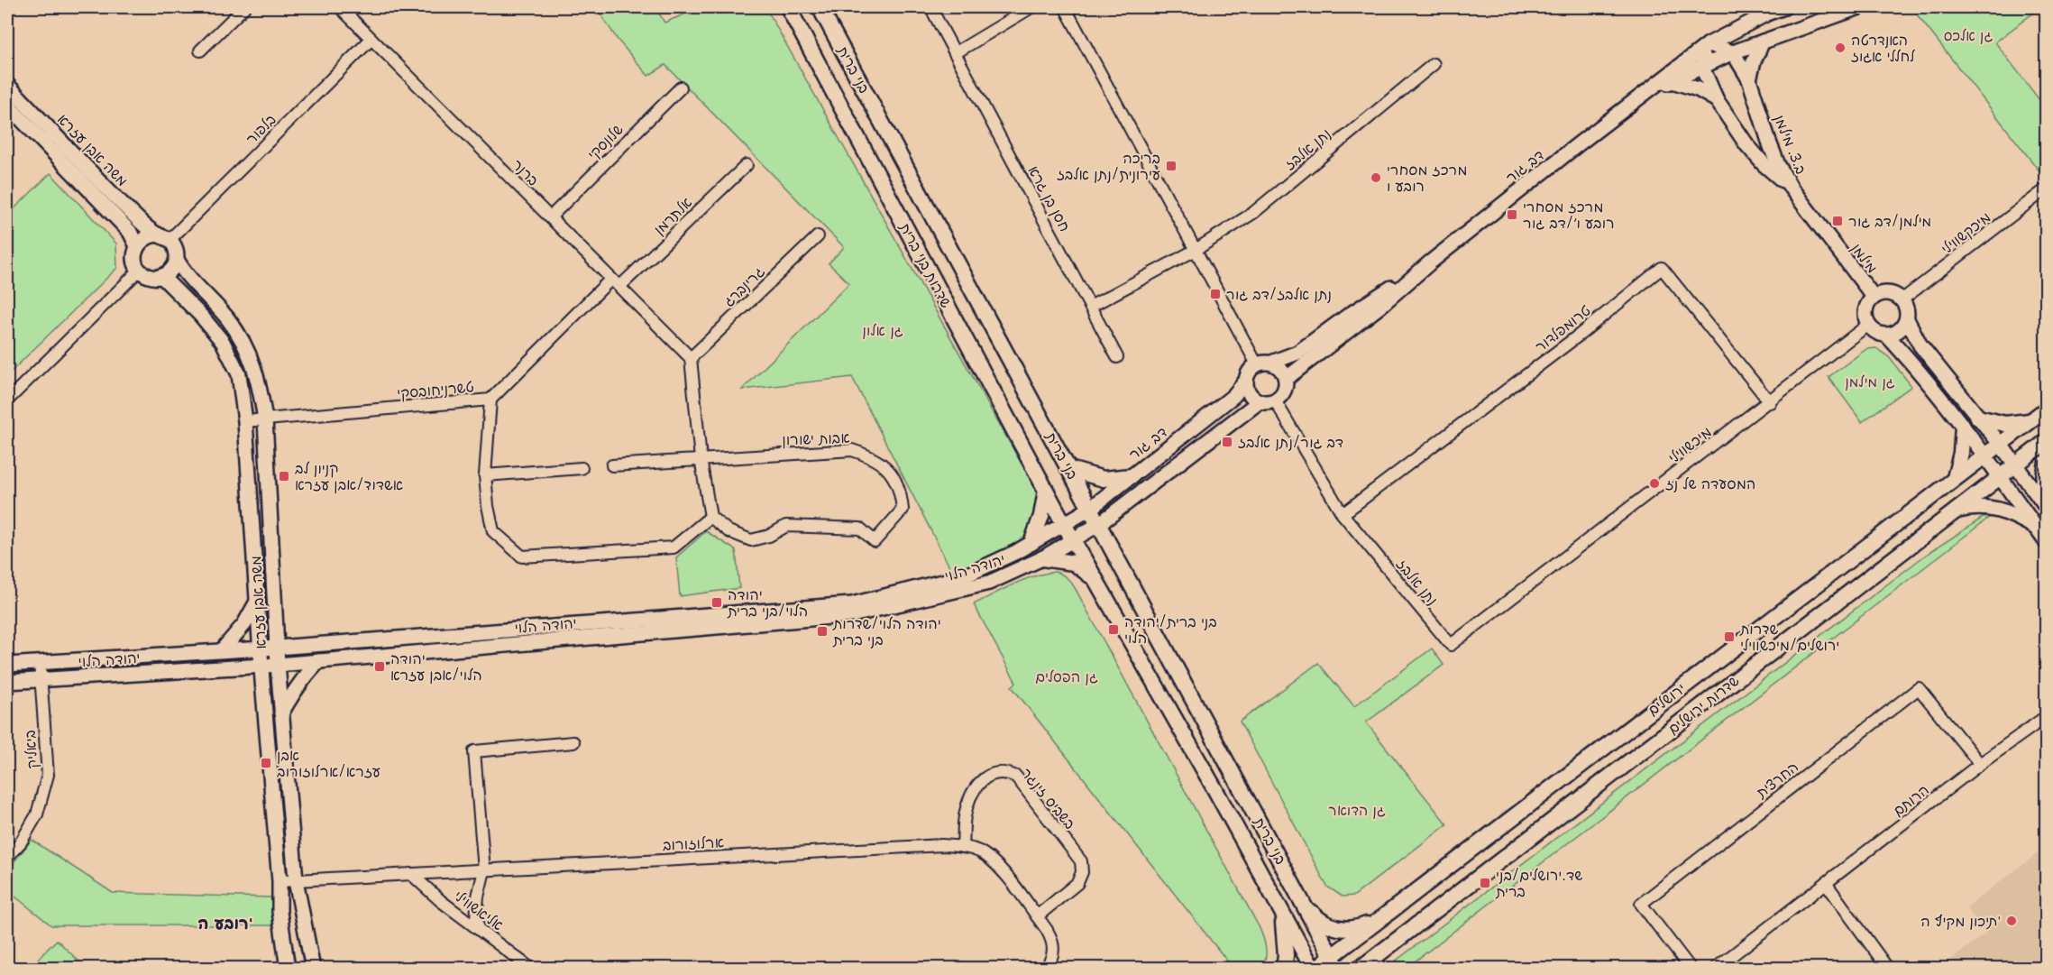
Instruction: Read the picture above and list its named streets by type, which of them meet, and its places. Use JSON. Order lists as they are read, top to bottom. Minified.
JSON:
{"streets":{"main road":["בני ברית","שדרות בני ברית","ירושלים","שדרות ירושלים"],"street":["בלפור","שלונסקי","ב.צ. מילמן","נתן אלבז","משה אבן עזרא","דב גור","ברנר","חסן בן גרא","אלתרמן","מיכקשווילי","מילמן","גרינברג","טרומפלדור","טשרניחובסקי","אבות ישורון","מיכשווילי","יהודה הלוי","ביאליק","החרצית","בשביס זינגר","הרותם","ארלוזורוב","אליאשווילי"]},"crossings":[["בני ברית","דב גור"],["בני ברית","שדרות בני ברית"],["בני ברית","יהודה הלוי"],["בלפור","משה אבן עזרא"],["בלפור","ברנר"],["שלונסקי","ברנר"],["ב.צ. מילמן","דב גור"],["ב.צ. מילמן","מילמן"],["נתן אלבז","דב גור"],["נתן אלבז","חסן בן גרא"],["נתן אלבז","טרומפלדור"],["נתן אלבז","מיכשווילי"],["משה אבן עזרא","טשרניחובסקי"],["משה אבן עזרא","יהודה הלוי"],["משה אבן עזרא","ארלוזורוב"],["דב גור","שדרות בני ברית"],["דב גור","יהודה הלוי"],["ברנר","אלתרמן"],["ברנר","גרינברג"],["ברנר","טשרניחובסקי"],["מיכקשווילי","מילמן"],["מיכקשווילי","מיכשווילי"],["מילמן","מיכשווילי"],["שדרות בני ברית","יהודה הלוי"],["טרומפלדור","מיכשווילי"],["יהודה הלוי","ביאליק"],["החרצית","הרותם"],["בשביס זינגר","ארלוזורוב"],["ארלוזורוב","אליאשווילי"]],"districts":["רובע ה'"],"parks":["גן אלכס","גן אלון","גן מילמן","גן הפסלים","גן הדואר"],"places":{"other":["האנדרטה לחללי אגוז","מרכז מסחרי רובע ו","המסעדה של נז","תיכון מקיף ה'"],"transit":["בריכה עירונית/נתן אלבז","מרכז מסחרי רובע ו׳/דב גור","מילמן/דב גור","נתן אלבז/דב גור","דב גור/נתן אלבז","קניון לב אשדוד/אבן עזרא","יהודה הלוי/בני ברית","בני ברית/יהודה הלוי","יהודה הלוי/שדרות בני ברית","שדרות ירושלים/מיכשווילי","יהודה הלוי/אבן עזרא","אבן עזרא/ארלוזורוב","שד.ירושלים/בני ברית"]}}
